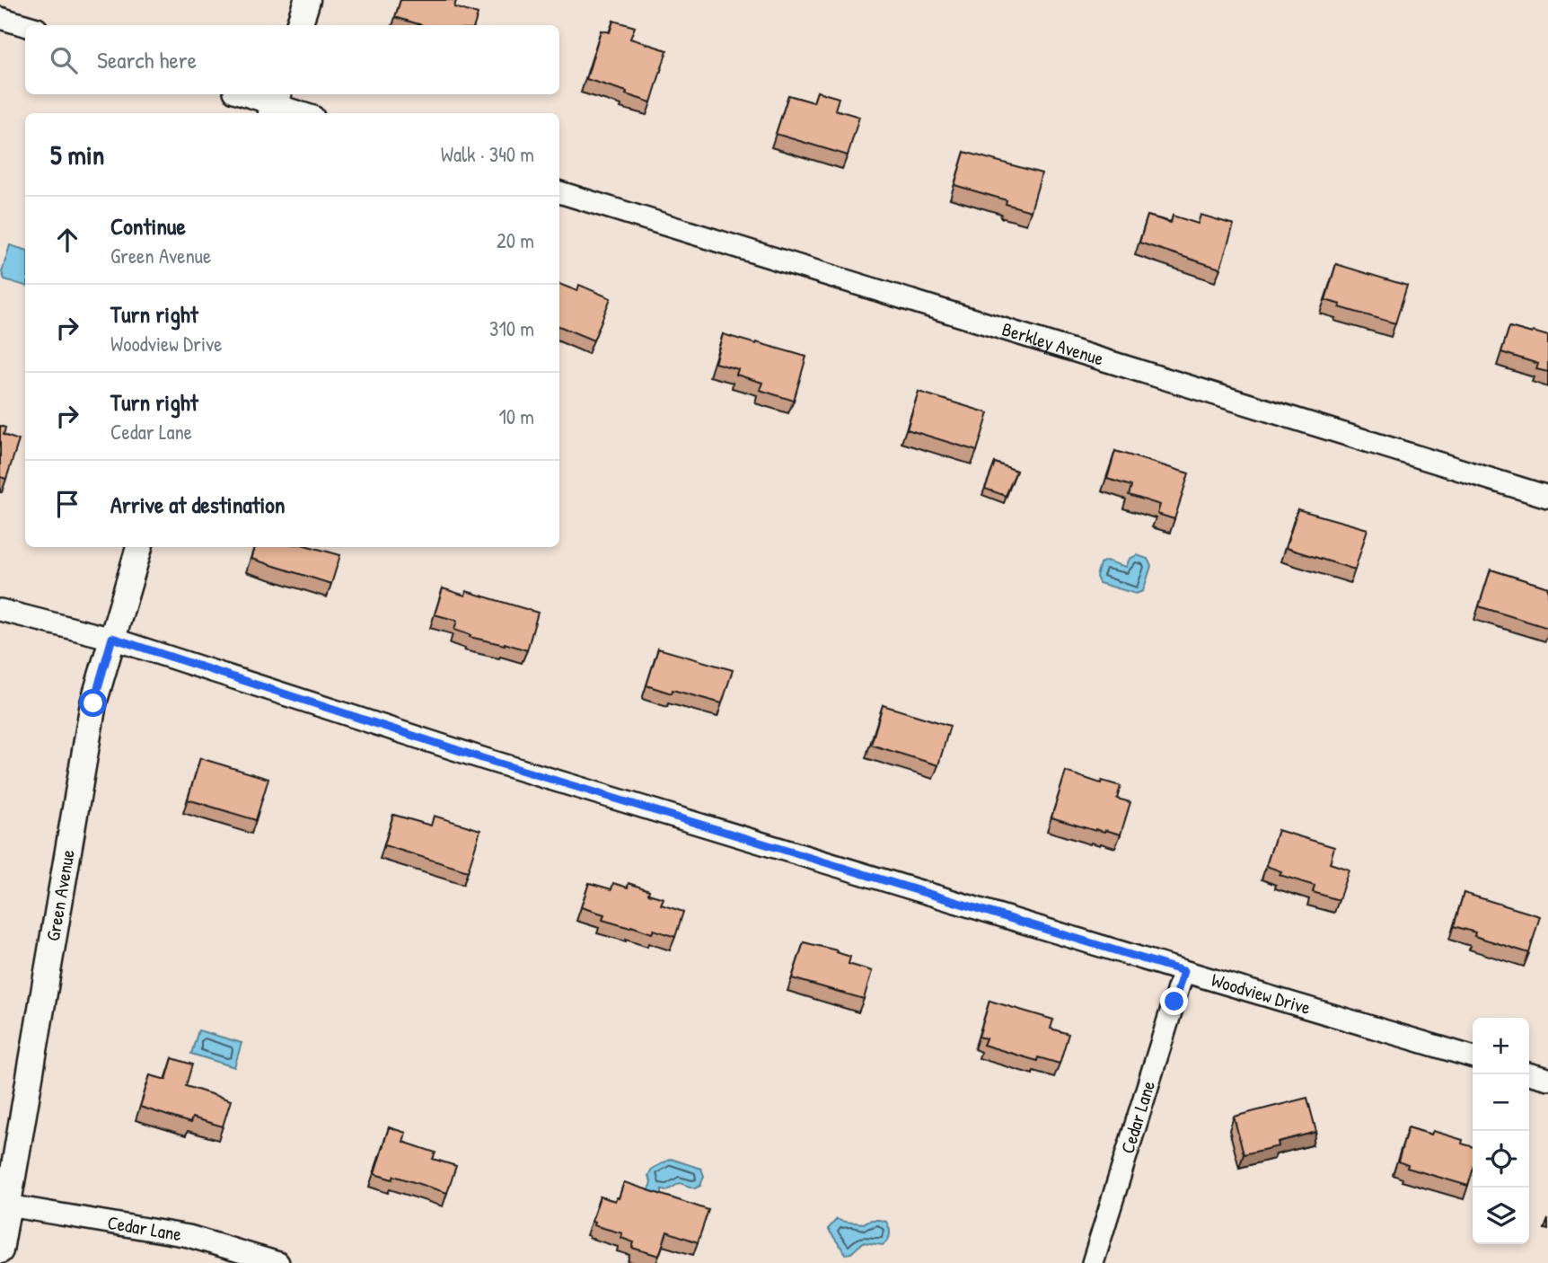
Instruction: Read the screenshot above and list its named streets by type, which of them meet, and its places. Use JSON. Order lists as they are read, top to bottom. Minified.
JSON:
{"streets":{"street":["Berkley Avenue","Green Avenue","Woodview Drive","Cedar Lane"]},"crossings":[["Green Avenue","Woodview Drive"],["Green Avenue","Cedar Lane"],["Woodview Drive","Cedar Lane"]],"page":{"search":"Search here","heading":["5 min","Walk · 340 m"],"list":[["Continue","Green Avenue","20 m"],["Turn right","Woodview Drive","310 m"],["Turn right","Cedar Lane","10 m"],"Arrive at destination"],"map_buttons":["+","−"]}}
